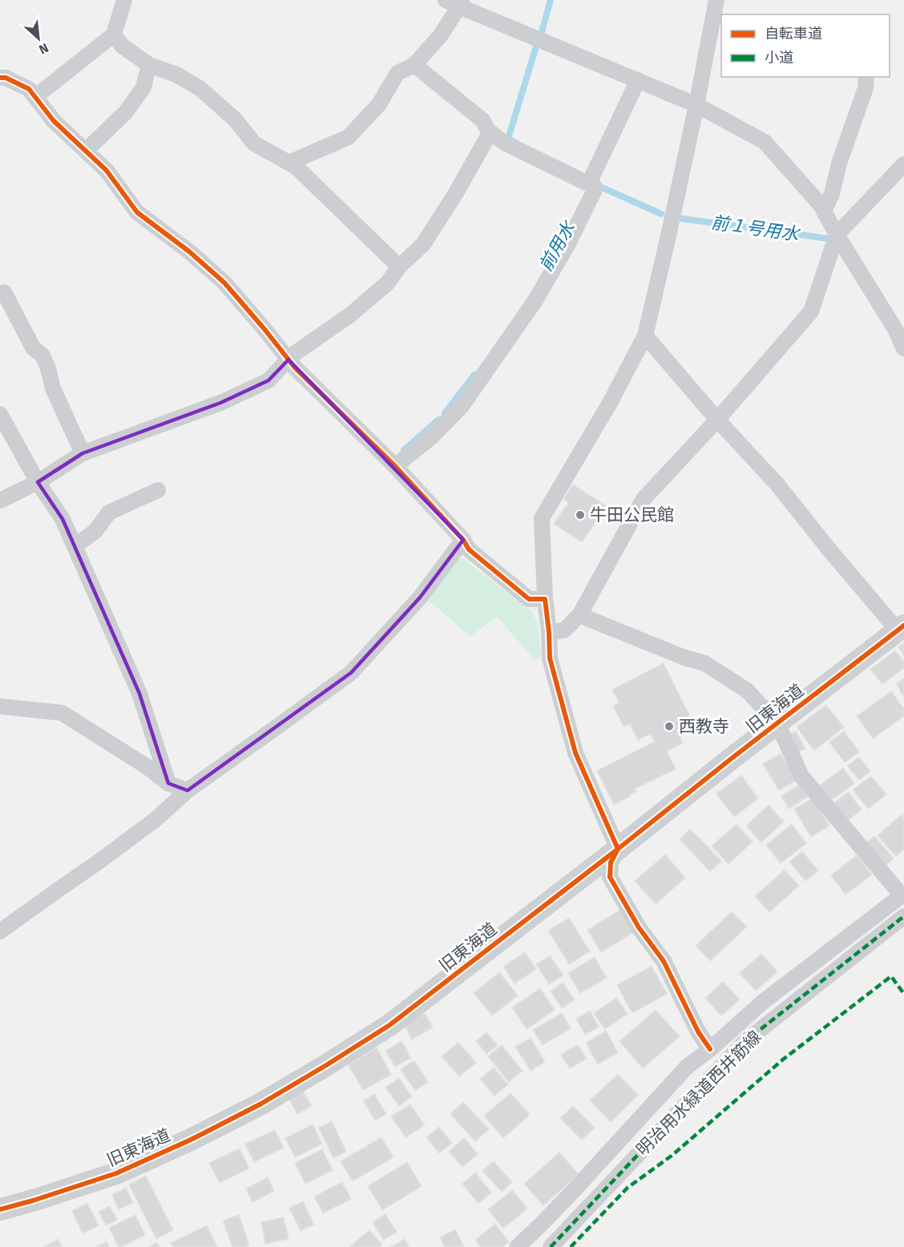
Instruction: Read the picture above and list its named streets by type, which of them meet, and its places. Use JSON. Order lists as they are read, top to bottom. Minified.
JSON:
{"streets":{"street":["旧東海道","明治用水緑道西井筋線"]},"water":["前１号用水","前用水"],"places":["牛田公民館","西教寺"],"legend":["自転車道","小道"],"north":"bottom right"}
